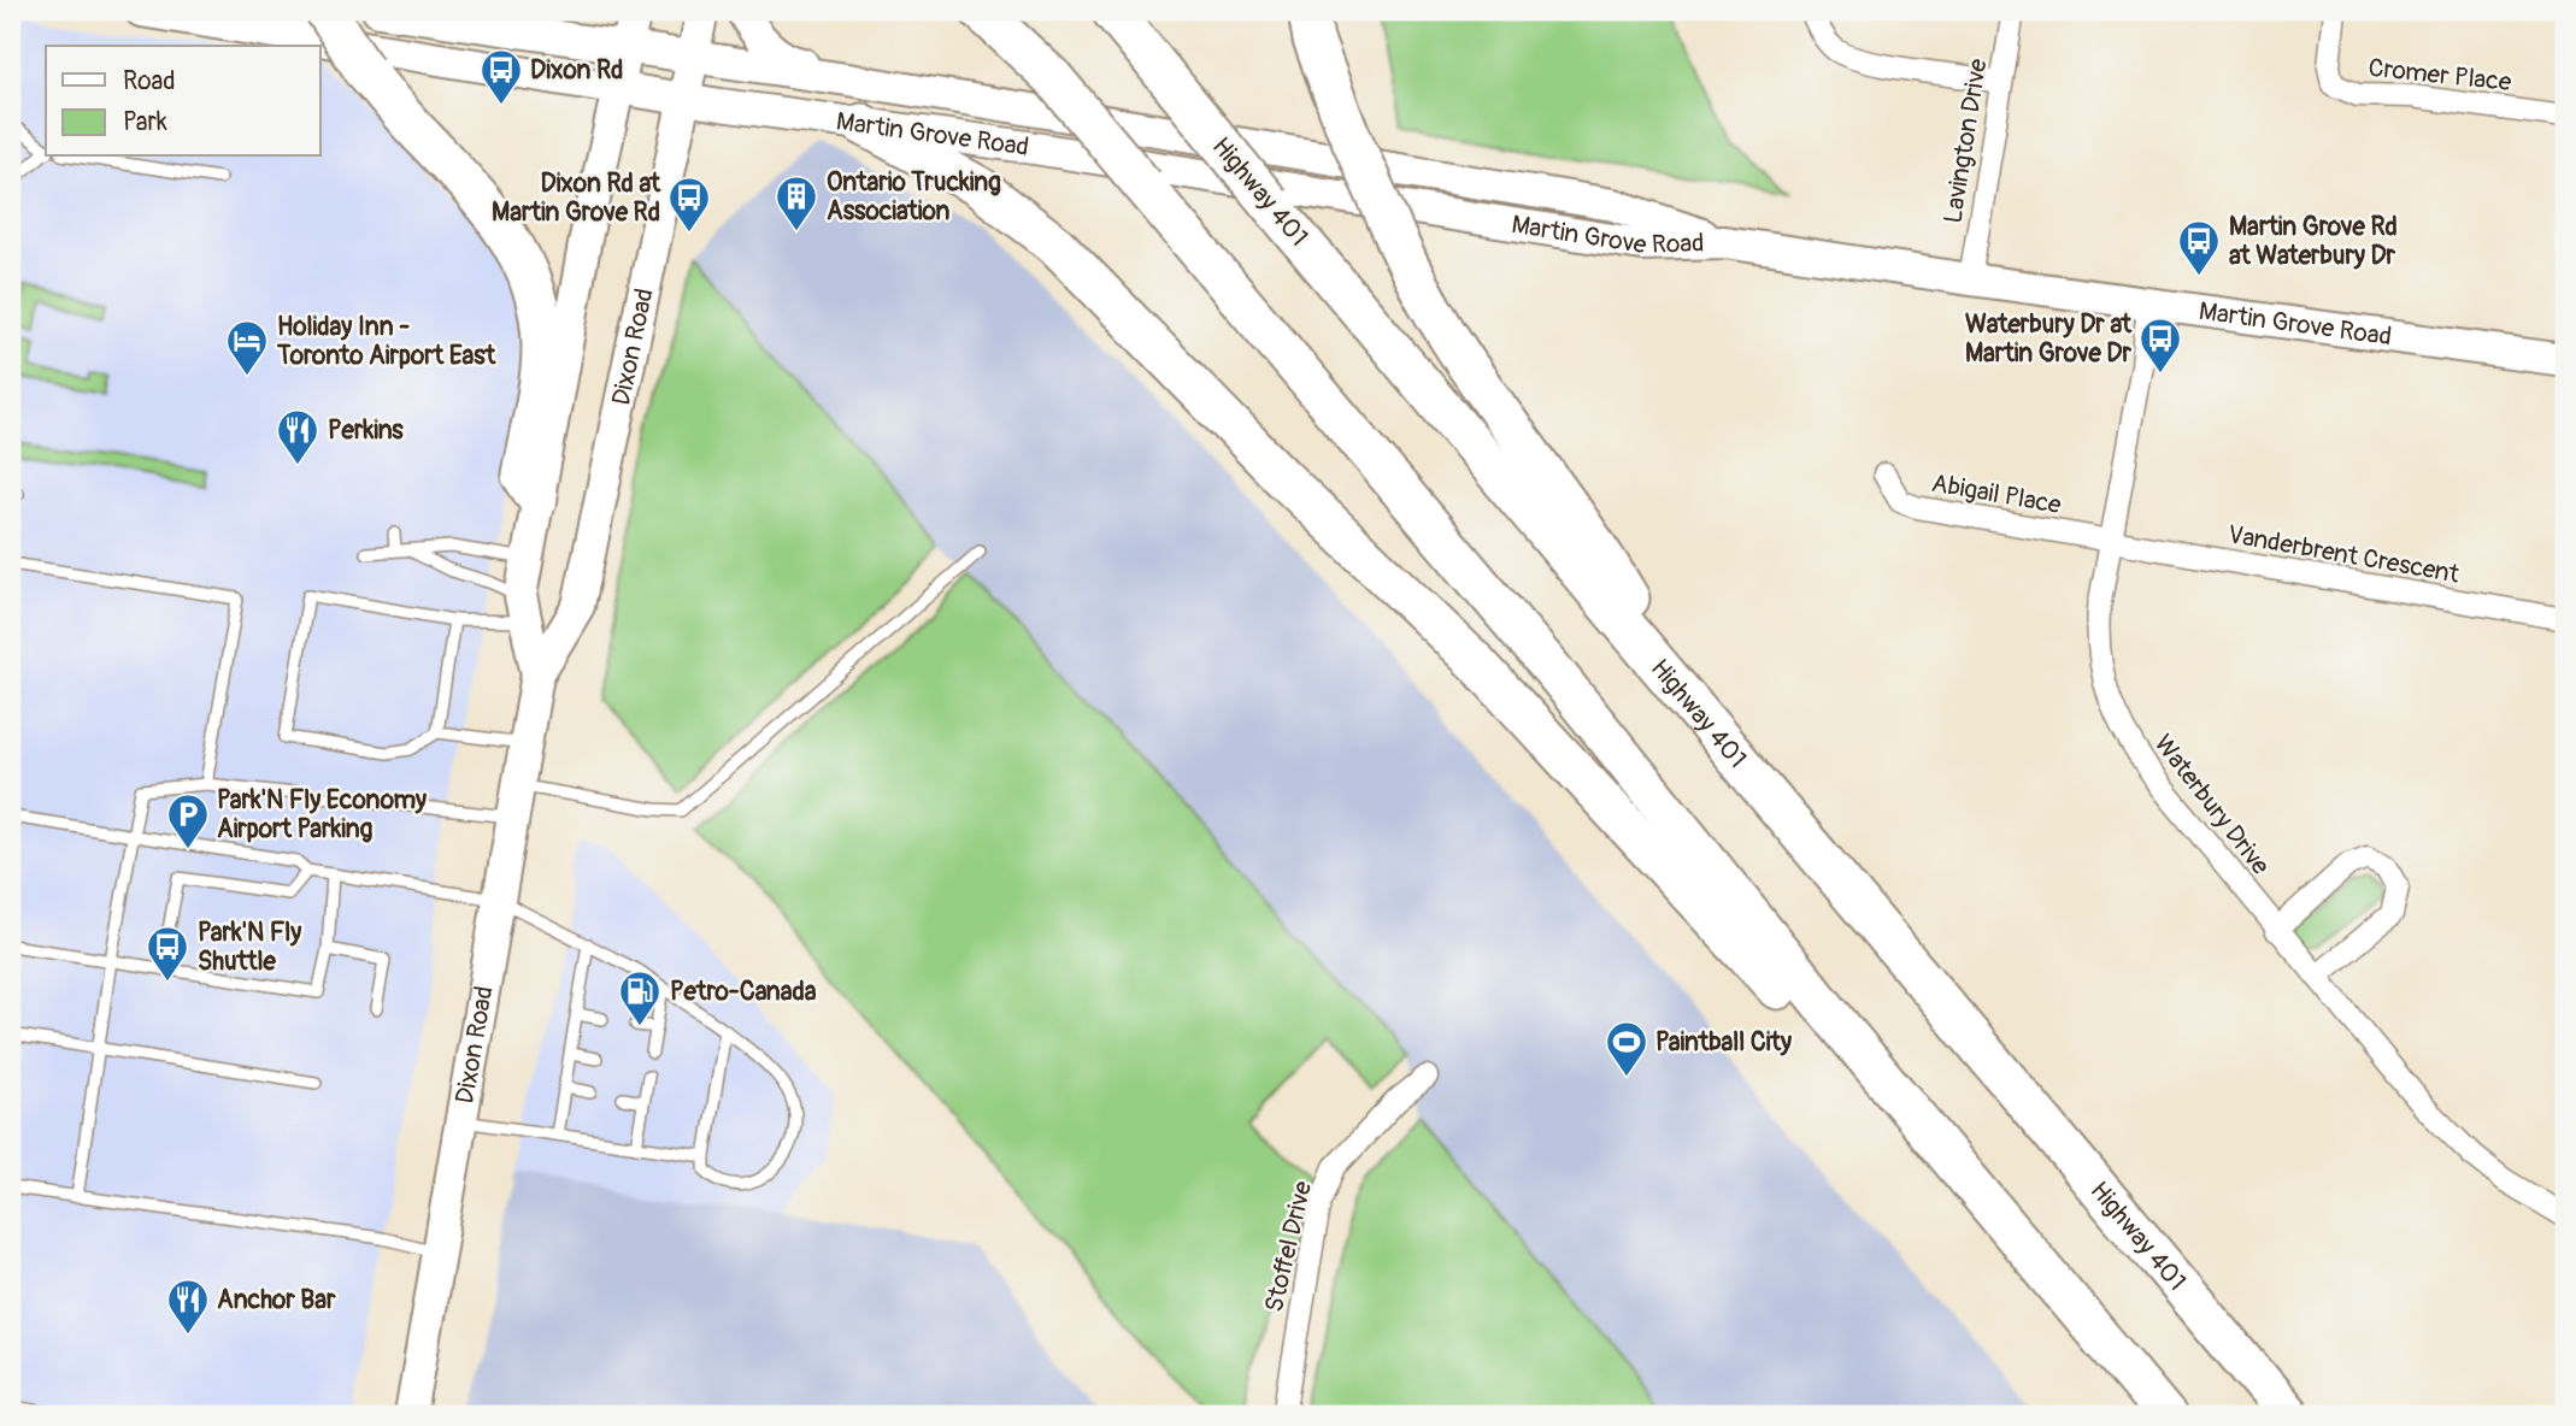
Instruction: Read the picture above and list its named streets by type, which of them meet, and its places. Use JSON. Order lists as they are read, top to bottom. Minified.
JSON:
{"streets":{"highway":["Highway 401"],"main road":["Martin Grove Road","Dixon Road"],"street":["Cromer Place","Lavington Drive","Abigail Place","Vanderbrent Crescent","Waterbury Drive","Stoffel Drive"]},"crossings":[["Martin Grove Road","Lavington Drive"],["Martin Grove Road","Dixon Road"],["Martin Grove Road","Waterbury Drive"],["Abigail Place","Vanderbrent Crescent"],["Abigail Place","Waterbury Drive"],["Vanderbrent Crescent","Waterbury Drive"]],"places":{"bus stop":["Dixon Rd","Dixon Rd at Martin Grove Rd","Martin Grove Rd at Waterbury Dr","Waterbury Dr at Martin Grove Dr","Park'N Fly Shuttle"],"building":["Ontario Trucking Association"],"hotel":["Holiday Inn - Toronto Airport East"],"restaurant":["Perkins","Anchor Bar"],"parking":["Park'N Fly Economy Airport Parking"],"fuel station":["Petro-Canada"],"sports":["Paintball City"]},"legend":["Road","Park"]}
